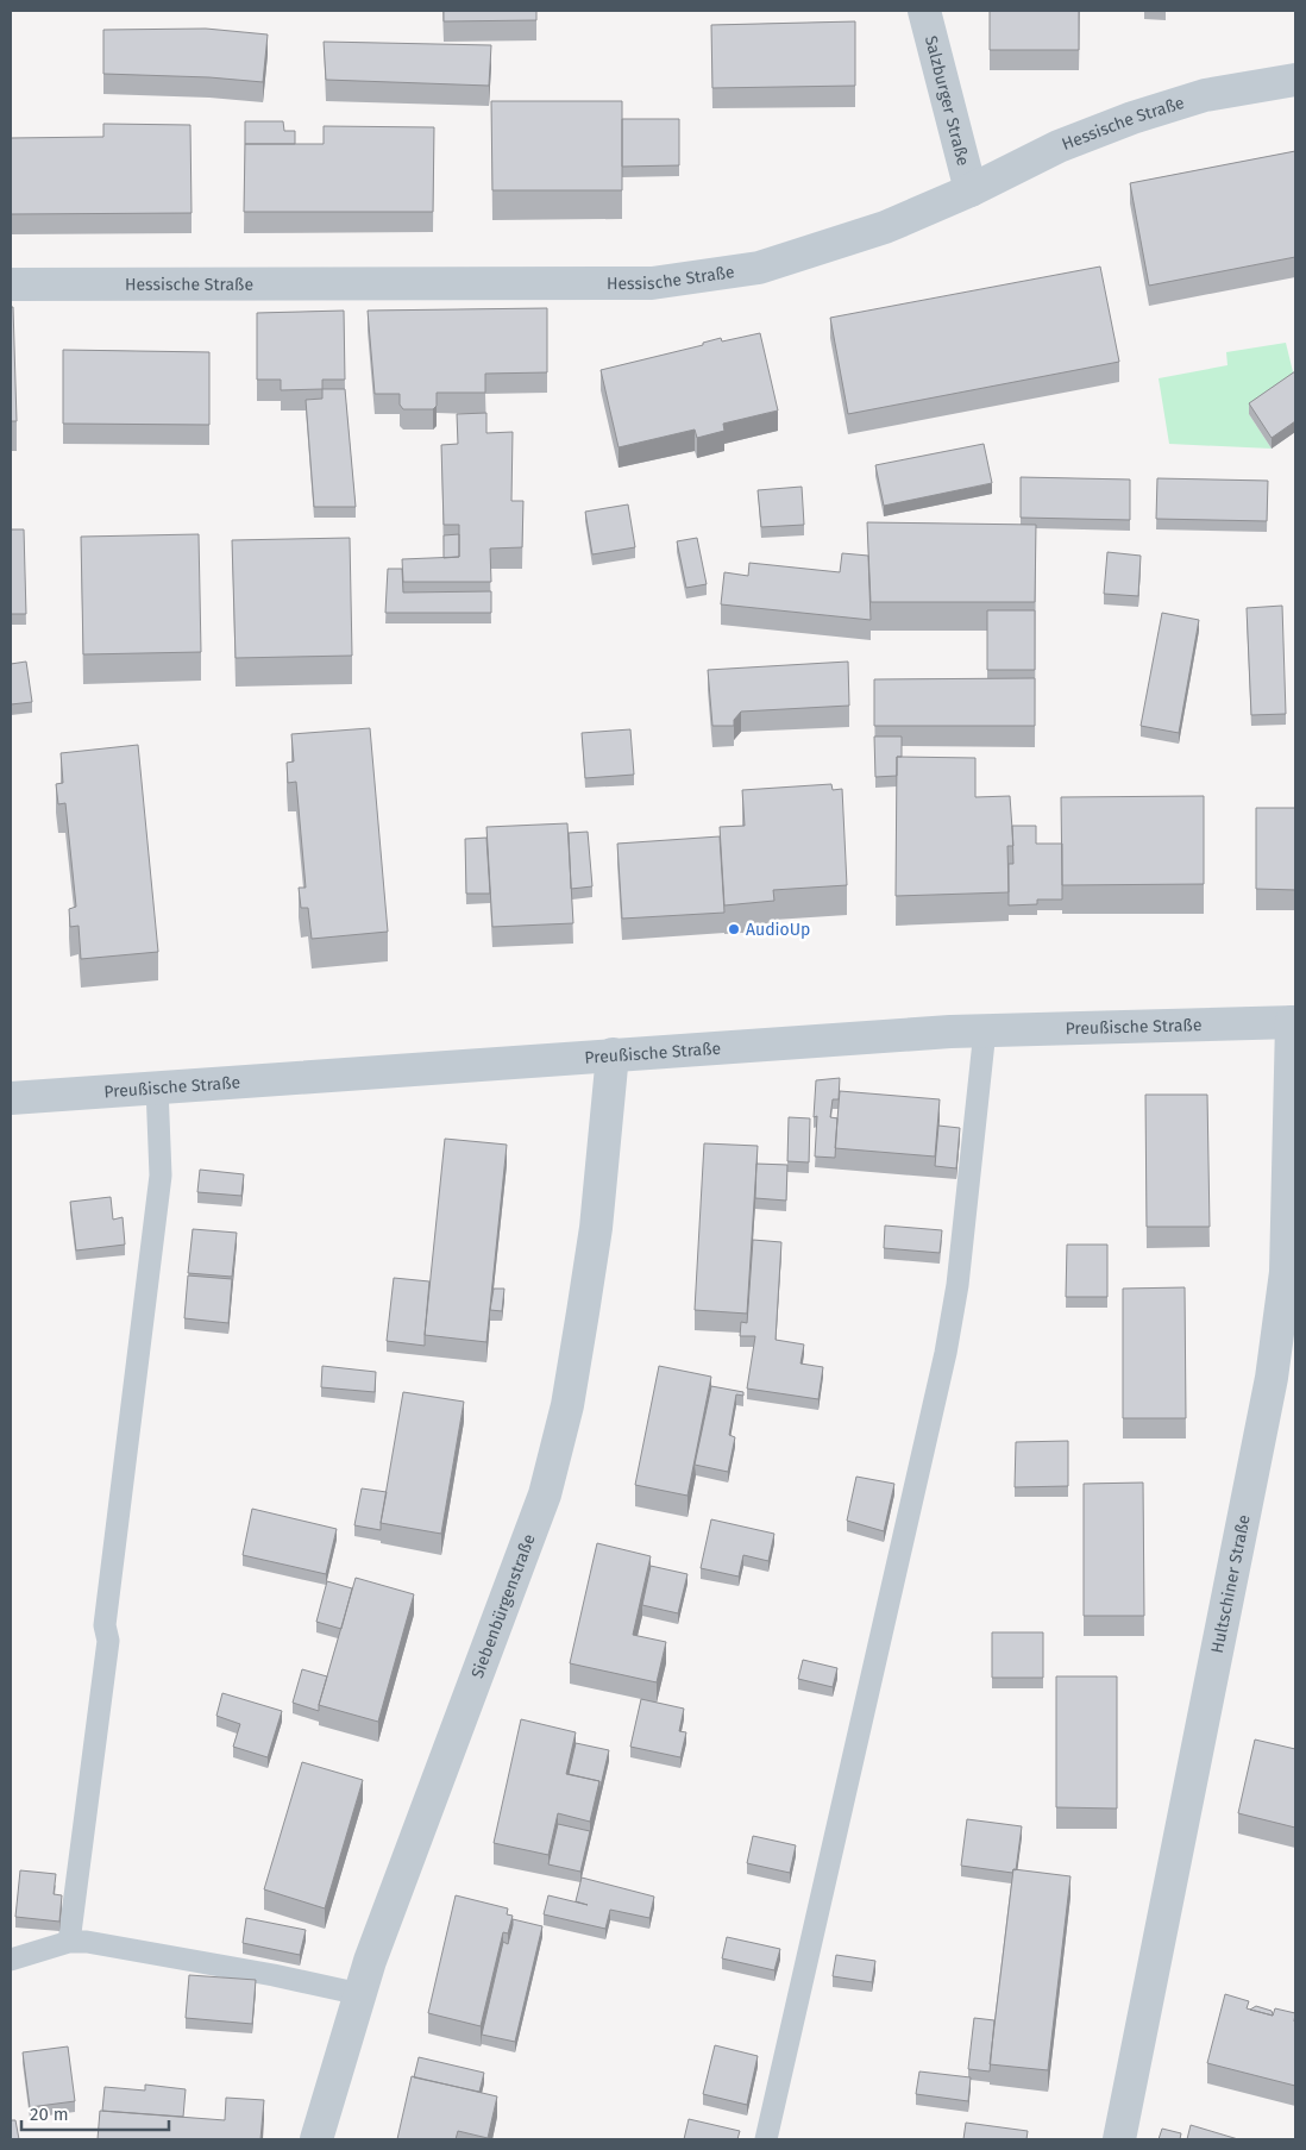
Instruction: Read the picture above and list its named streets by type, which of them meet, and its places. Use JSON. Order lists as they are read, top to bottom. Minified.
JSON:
{"streets":{"street":["Salzburger Straße","Hessische Straße","Preußische Straße","Hultschiner Straße","Siebenbürgenstraße"]},"crossings":[["Salzburger Straße","Hessische Straße"],["Preußische Straße","Hultschiner Straße"],["Preußische Straße","Siebenbürgenstraße"]],"places":["AudioUp"],"scale_bar":"20 m"}
